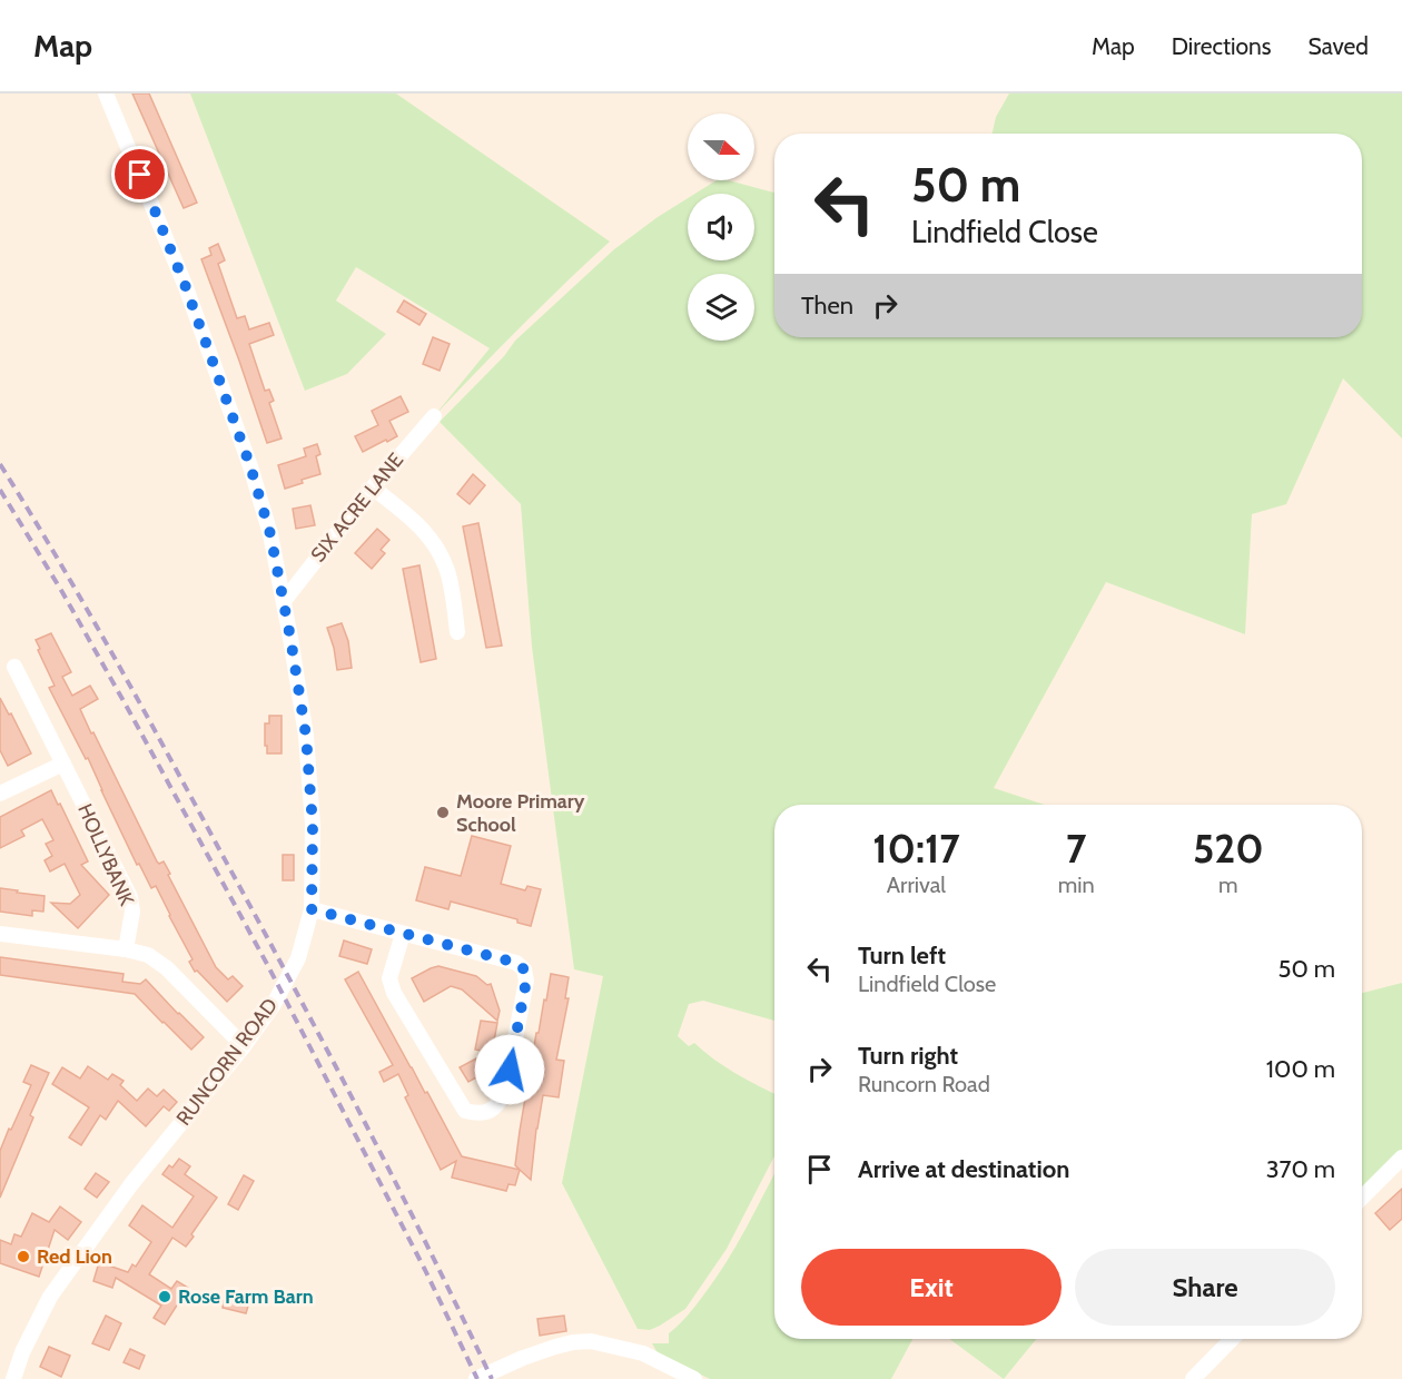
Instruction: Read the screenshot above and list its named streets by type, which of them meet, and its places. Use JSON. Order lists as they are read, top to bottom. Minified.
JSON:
{"streets":{"street":["SIX ACRE LANE","HOLLYBANK","RUNCORN ROAD"]},"crossings":[["SIX ACRE LANE","RUNCORN ROAD"]],"places":["Moore Primary School","Red Lion","Rose Farm Barn"],"north":"right","page":{"header":"Map","nav":["Map","Directions","Saved"],"turn":["50 m","Lindfield Close"],"then":"Then","eta":["10:17","Arrival","7","min","520","m"],"list":[{"name":"Turn left","note":"Lindfield Close","value":"50 m"},{"name":"Turn right","note":"Runcorn Road","value":"100 m"},{"name":"Arrive at destination","value":"370 m"}],"buttons":["Exit","Share"]}}
